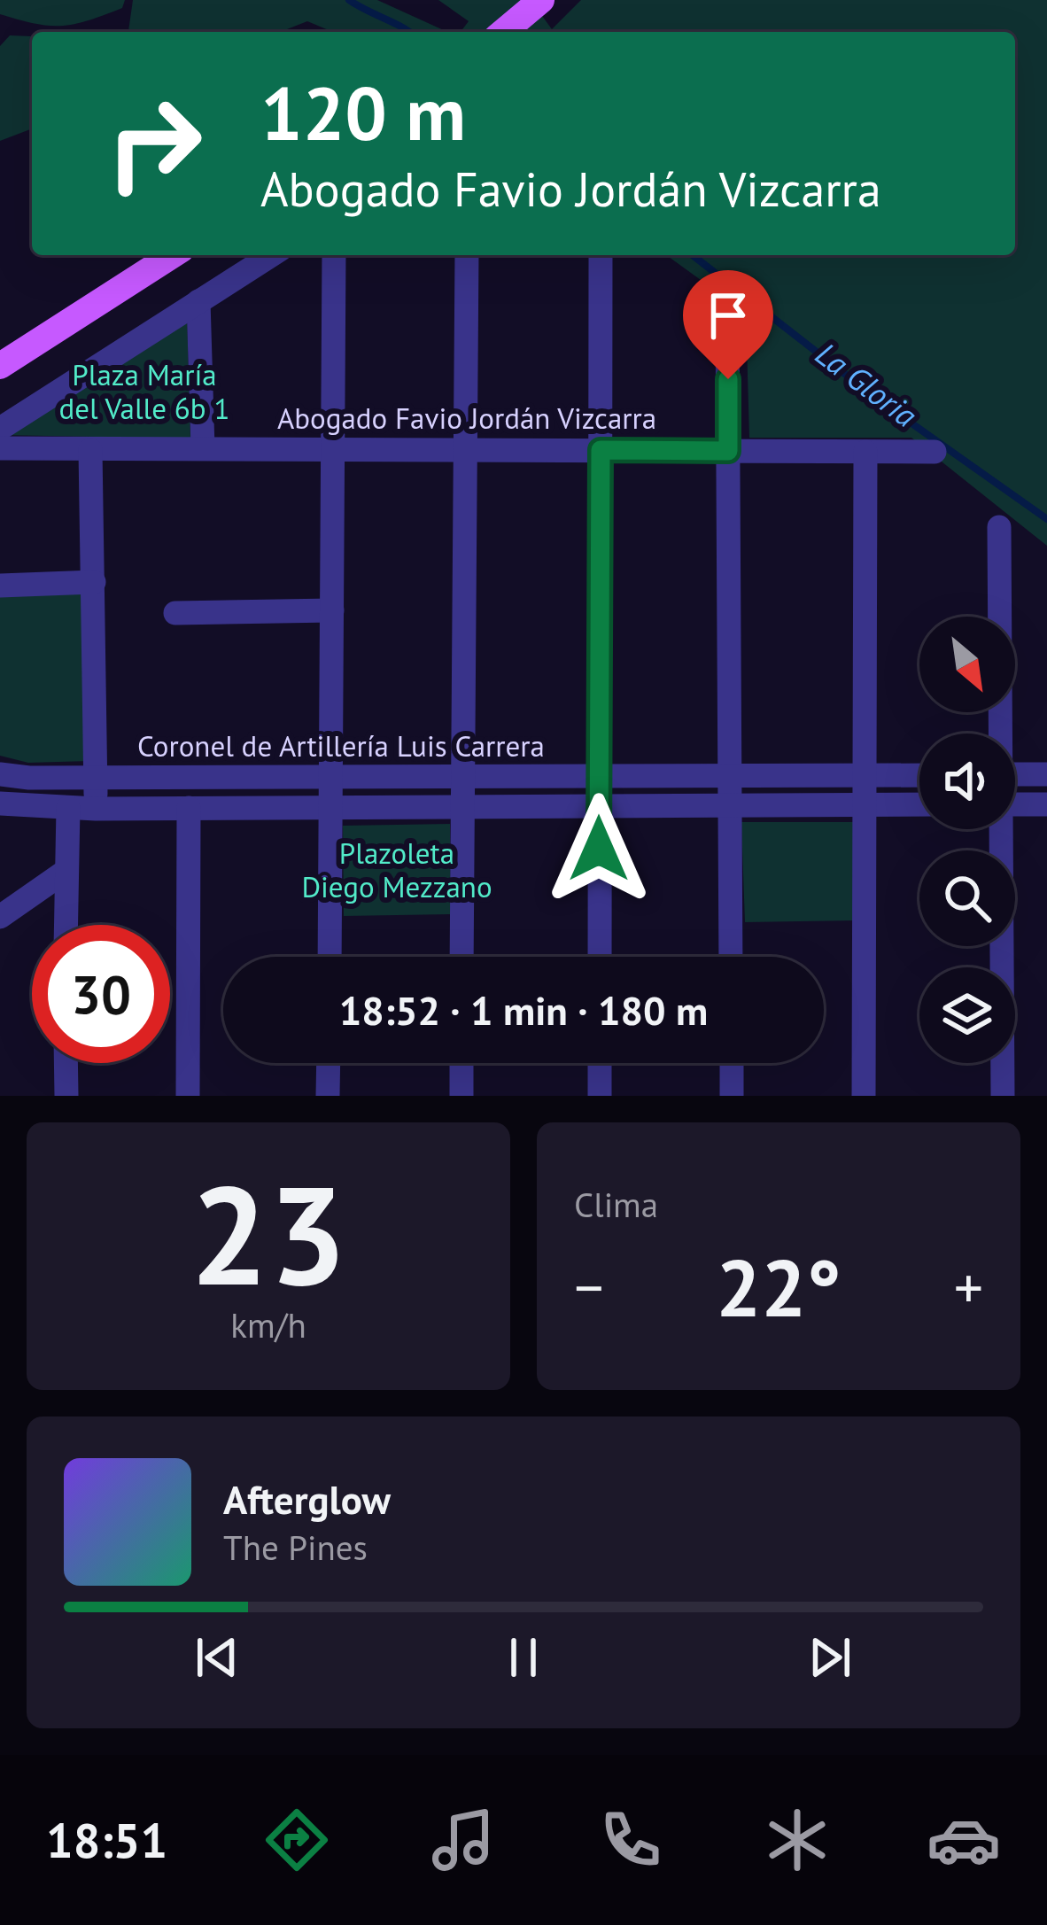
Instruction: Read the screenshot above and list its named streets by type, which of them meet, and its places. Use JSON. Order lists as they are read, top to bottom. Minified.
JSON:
{"streets":{"street":["Abogado Favio Jordán Vizcarra","Coronel de Artillería Luis Carrera"]},"water":["La Gloria"],"parks":["Plaza María del Valle 6b 1","Plazoleta Diego Mezzano"],"north":"bottom right","page":{"turn":["120 m","Abogado Favio Jordán Vizcarra"],"limit":"30","trip":"18:52 · 1 min · 180 m","tile":[["23","km/h"],"Clima"],"heat":["−","22°","+"],"song":["Afterglow","The Pines"],"tabs":"18:51"}}
